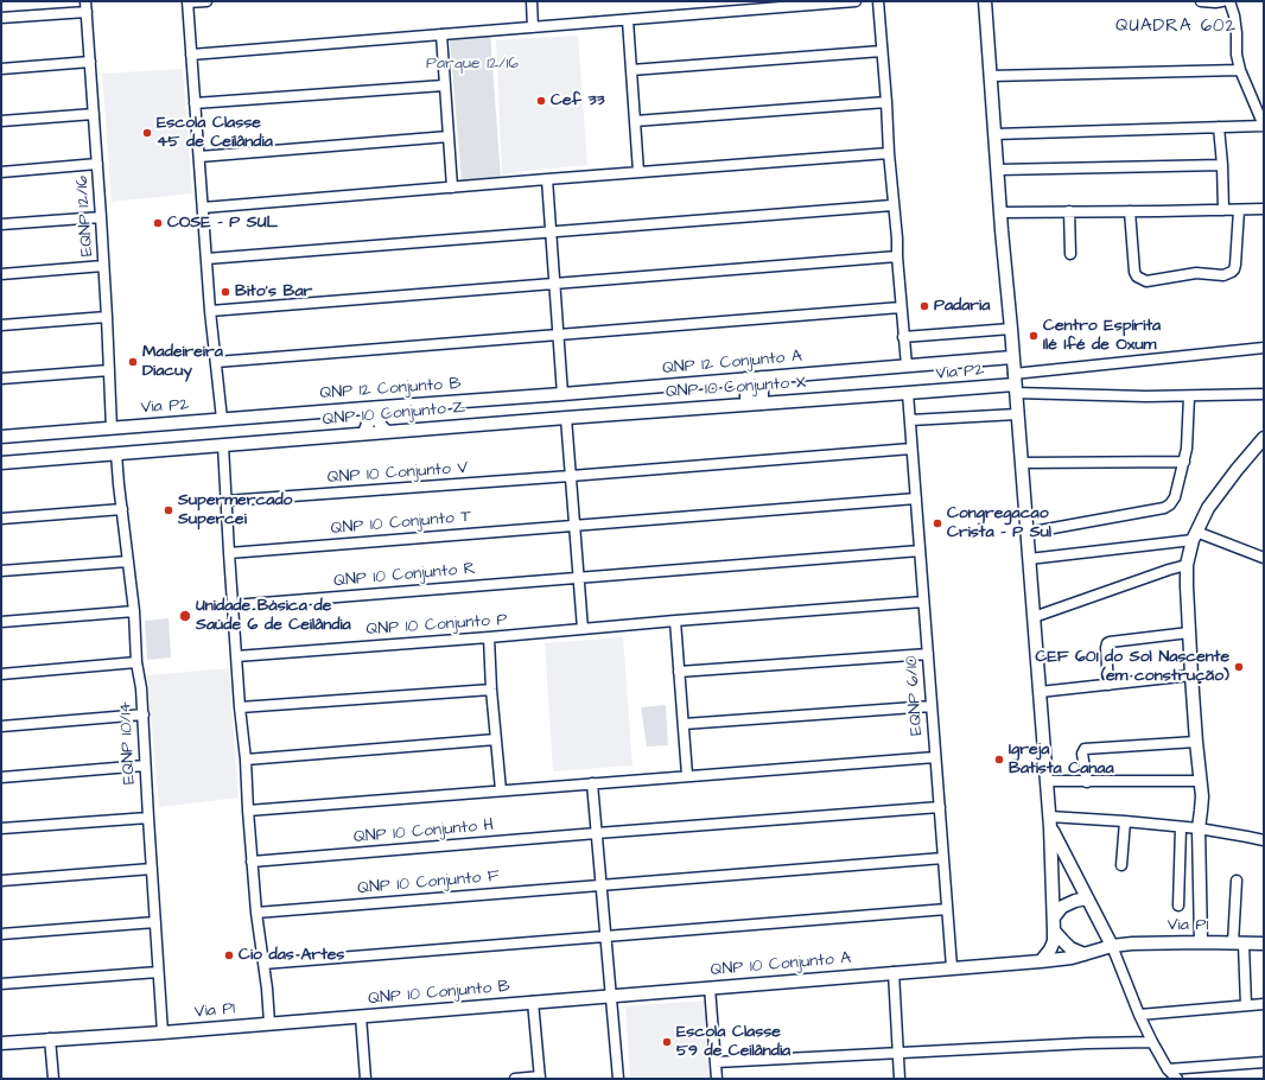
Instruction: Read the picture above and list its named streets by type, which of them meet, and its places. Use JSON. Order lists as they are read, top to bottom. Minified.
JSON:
{"streets":{"street":["EQNP 12/16","QNP 12 Conjunto A","Via P2","QNP 10 Conjunto X","QNP 12 Conjunto B","QNP 10 Conjunto Z","QNP 10 Conjunto V","QNP 10 Conjunto T","QNP 10 Conjunto R","QNP 10 Conjunto P","EQNP 6/10","EQNP 10/14","QNP 10 Conjunto H","QNP 10 Conjunto F","Via P1","QNP 10 Conjunto A","QNP 10 Conjunto B"]},"crossings":[["EQNP 12/16","Via P2"],["QNP 12 Conjunto A","Via P2"],["QNP 12 Conjunto A","QNP 12 Conjunto B"],["Via P2","QNP 10 Conjunto X"],["Via P2","QNP 12 Conjunto B"],["Via P2","EQNP 6/10"],["QNP 10 Conjunto X","QNP 10 Conjunto Z"],["QNP 10 Conjunto X","EQNP 6/10"],["QNP 10 Conjunto V","EQNP 6/10"],["QNP 10 Conjunto T","EQNP 6/10"],["QNP 10 Conjunto R","EQNP 6/10"],["QNP 10 Conjunto P","EQNP 6/10"],["EQNP 6/10","QNP 10 Conjunto H"],["EQNP 6/10","QNP 10 Conjunto F"],["EQNP 6/10","QNP 10 Conjunto A"],["EQNP 10/14","Via P1"],["Via P1","QNP 10 Conjunto B"],["QNP 10 Conjunto A","QNP 10 Conjunto B"]],"districts":["QUADRA 602"],"parks":["Parque 12/16"],"places":["Cef 33","Escola Classe 45 de Ceilândia","COSE - P SUL","Bito's Bar","Padaria","Centro Espírita Ilé Ifé de Oxum","Madeireira Diacuy","Supermercado Supercei","Congregacao Crista - P Sul","Unidade Básica de Saúde 6 de Ceilândia","CEF 601 do Sol Nascente (em construção)","Igreja Batista Canaa","Cio das Artes","Escola Classe 59 de Ceilândia"]}
